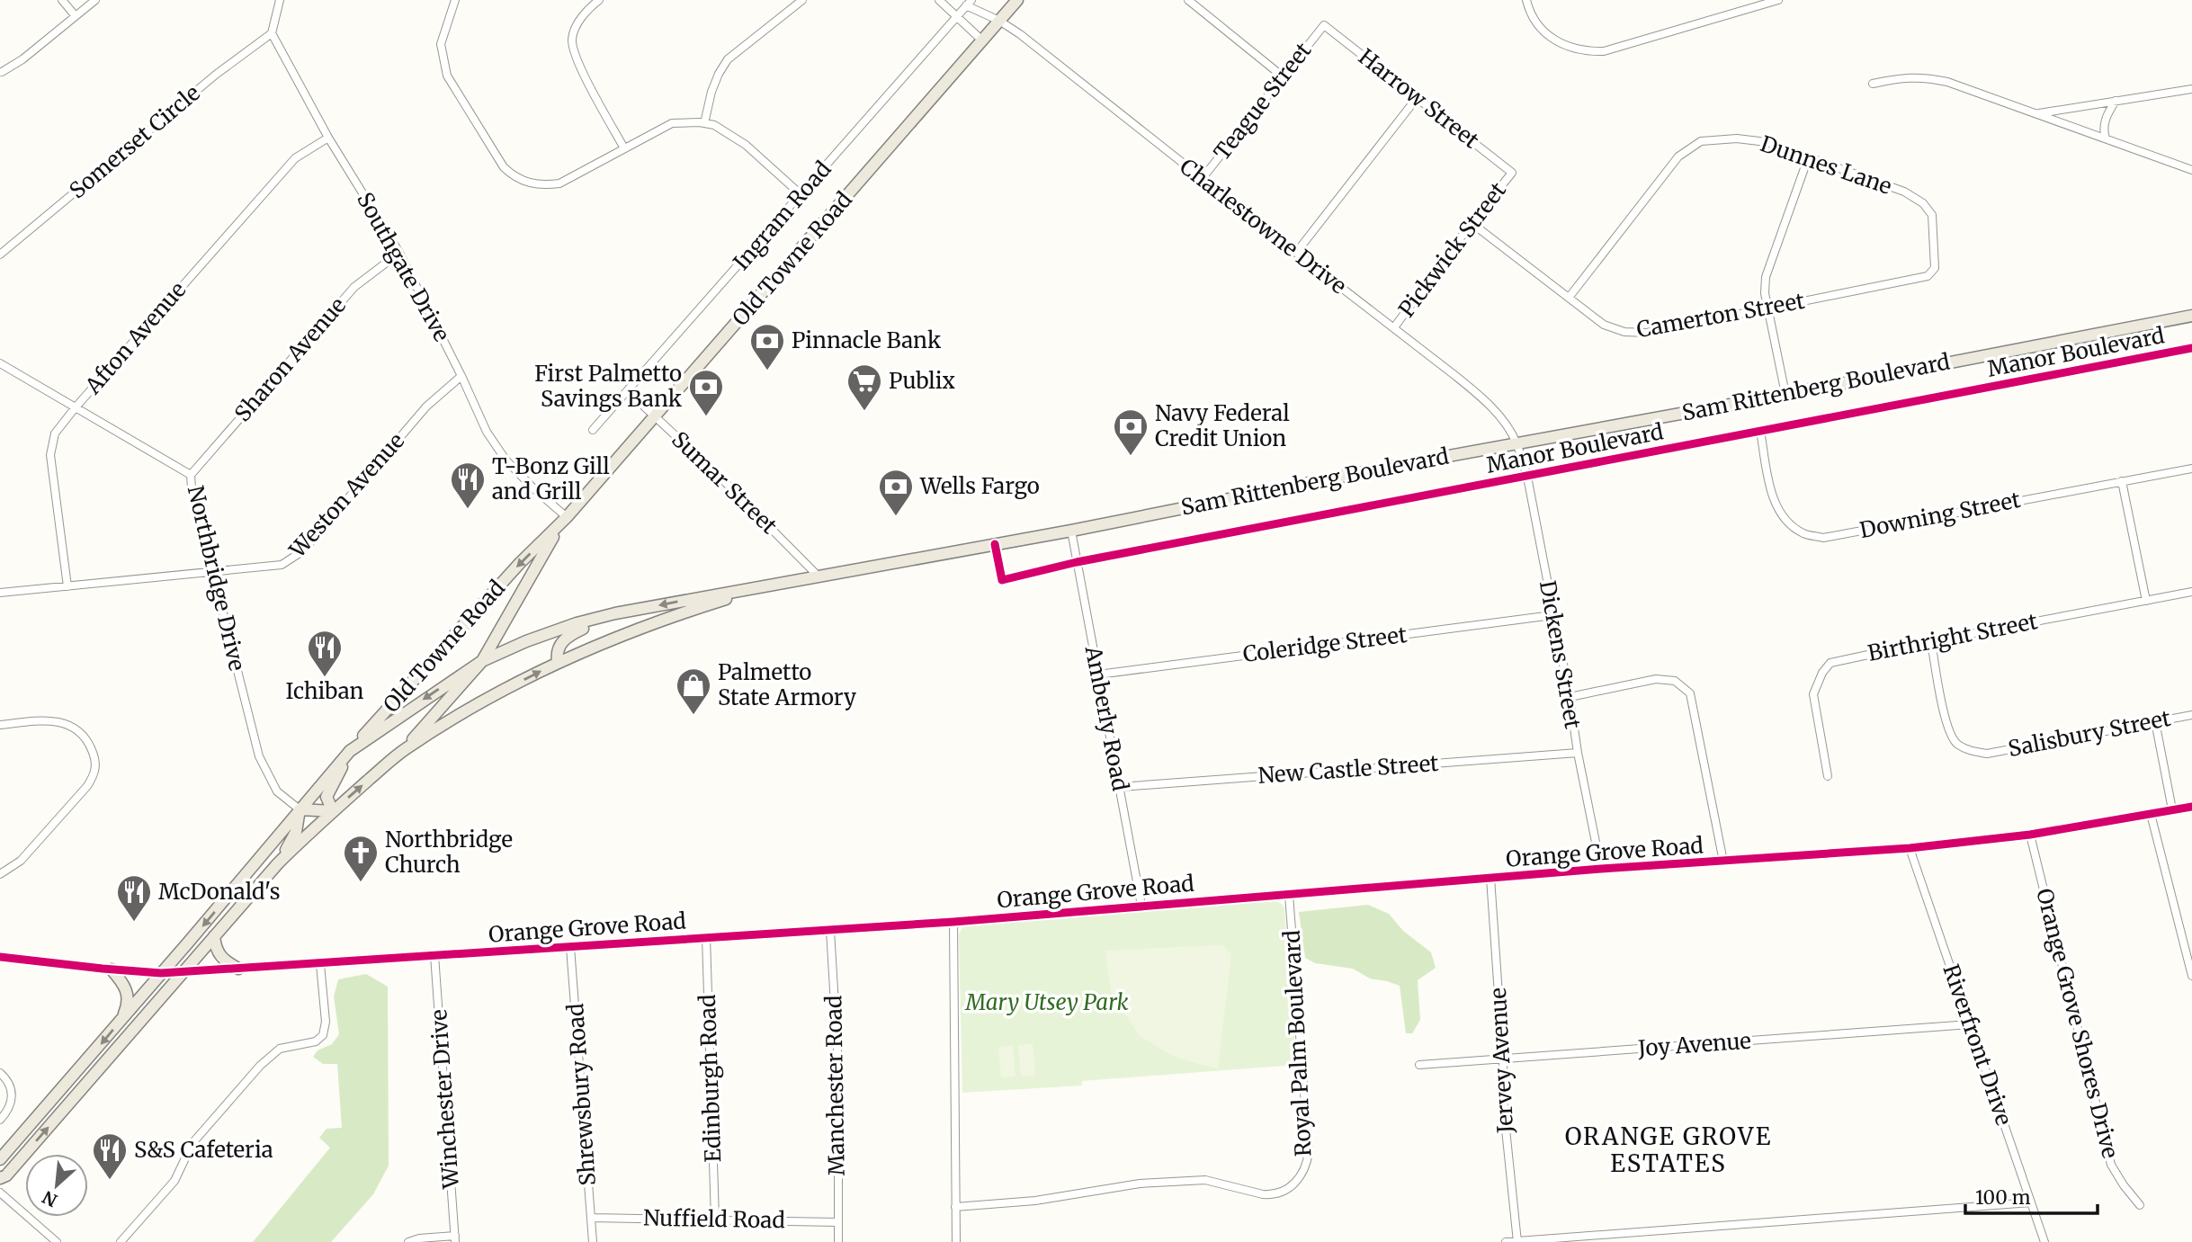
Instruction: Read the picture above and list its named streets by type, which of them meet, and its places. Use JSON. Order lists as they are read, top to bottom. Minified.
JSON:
{"streets":{"main road":["Old Towne Road","Sam Rittenberg Boulevard"],"street":["Harrow Street","Teague Street","Somerset Circle","Dunnes Lane","Ingram Road","Charlestowne Drive","Pickwick Street","Southgate Drive","Camerton Street","Afton Avenue","Manor Boulevard","Sharon Avenue","Sumar Street","Weston Avenue","Downing Street","Northbridge Drive","Birthright Street","Coleridge Street","Dickens Street","Amberly Road","Salisbury Street","New Castle Street","Orange Grove Road","Orange Grove Shores Drive","Royal Palm Boulevard","Joy Avenue","Riverfront Drive","Jervey Avenue","Edinburgh Road","Manchester Road","Shrewsbury Road","Winchester Drive","Nuffield Road"]},"crossings":[["Harrow Street","Teague Street"],["Harrow Street","Pickwick Street"],["Teague Street","Charlestowne Drive"],["Somerset Circle","Southgate Drive"],["Dunnes Lane","Camerton Street"],["Ingram Road","Charlestowne Drive"],["Ingram Road","Sumar Street"],["Charlestowne Drive","Pickwick Street"],["Charlestowne Drive","Old Towne Road"],["Charlestowne Drive","Sam Rittenberg Boulevard"],["Charlestowne Drive","Dickens Street"],["Pickwick Street","Camerton Street"],["Old Towne Road","Southgate Drive"],["Old Towne Road","Sam Rittenberg Boulevard"],["Old Towne Road","Sumar Street"],["Southgate Drive","Afton Avenue"],["Southgate Drive","Sharon Avenue"],["Southgate Drive","Weston Avenue"],["Afton Avenue","Northbridge Drive"],["Manor Boulevard","Sam Rittenberg Boulevard"],["Manor Boulevard","Downing Street"],["Manor Boulevard","Dickens Street"],["Manor Boulevard","Amberly Road"],["Sharon Avenue","Northbridge Drive"],["Sam Rittenberg Boulevard","Sumar Street"],["Sam Rittenberg Boulevard","Northbridge Drive"],["Sam Rittenberg Boulevard","Dickens Street"],["Sam Rittenberg Boulevard","Amberly Road"],["Sam Rittenberg Boulevard","Orange Grove Road"],["Weston Avenue","Northbridge Drive"],["Birthright Street","Salisbury Street"],["Coleridge Street","Dickens Street"],["Coleridge Street","Amberly Road"],["Dickens Street","New Castle Street"],["Dickens Street","Orange Grove Road"],["Amberly Road","New Castle Street"],["Amberly Road","Orange Grove Road"],["Orange Grove Road","Orange Grove Shores Drive"],["Orange Grove Road","Royal Palm Boulevard"],["Orange Grove Road","Riverfront Drive"],["Orange Grove Road","Jervey Avenue"],["Orange Grove Road","Edinburgh Road"],["Orange Grove Road","Manchester Road"],["Orange Grove Road","Shrewsbury Road"],["Orange Grove Road","Winchester Drive"],["Joy Avenue","Riverfront Drive"],["Joy Avenue","Jervey Avenue"],["Edinburgh Road","Nuffield Road"],["Manchester Road","Nuffield Road"],["Shrewsbury Road","Nuffield Road"]],"districts":["ORANGE GROVE ESTATES"],"parks":["Mary Utsey Park"],"places":{"bank":["Pinnacle Bank","First Palmetto Savings Bank","Navy Federal Credit Union","Wells Fargo"],"supermarket":["Publix"],"restaurant":["T-Bonz Gill and Grill","Ichiban","McDonald's","S&S Cafeteria"],"shop":["Palmetto State Armory"],"church":["Northbridge Church"]},"scale_bar":"100 m","north":"bottom left"}
